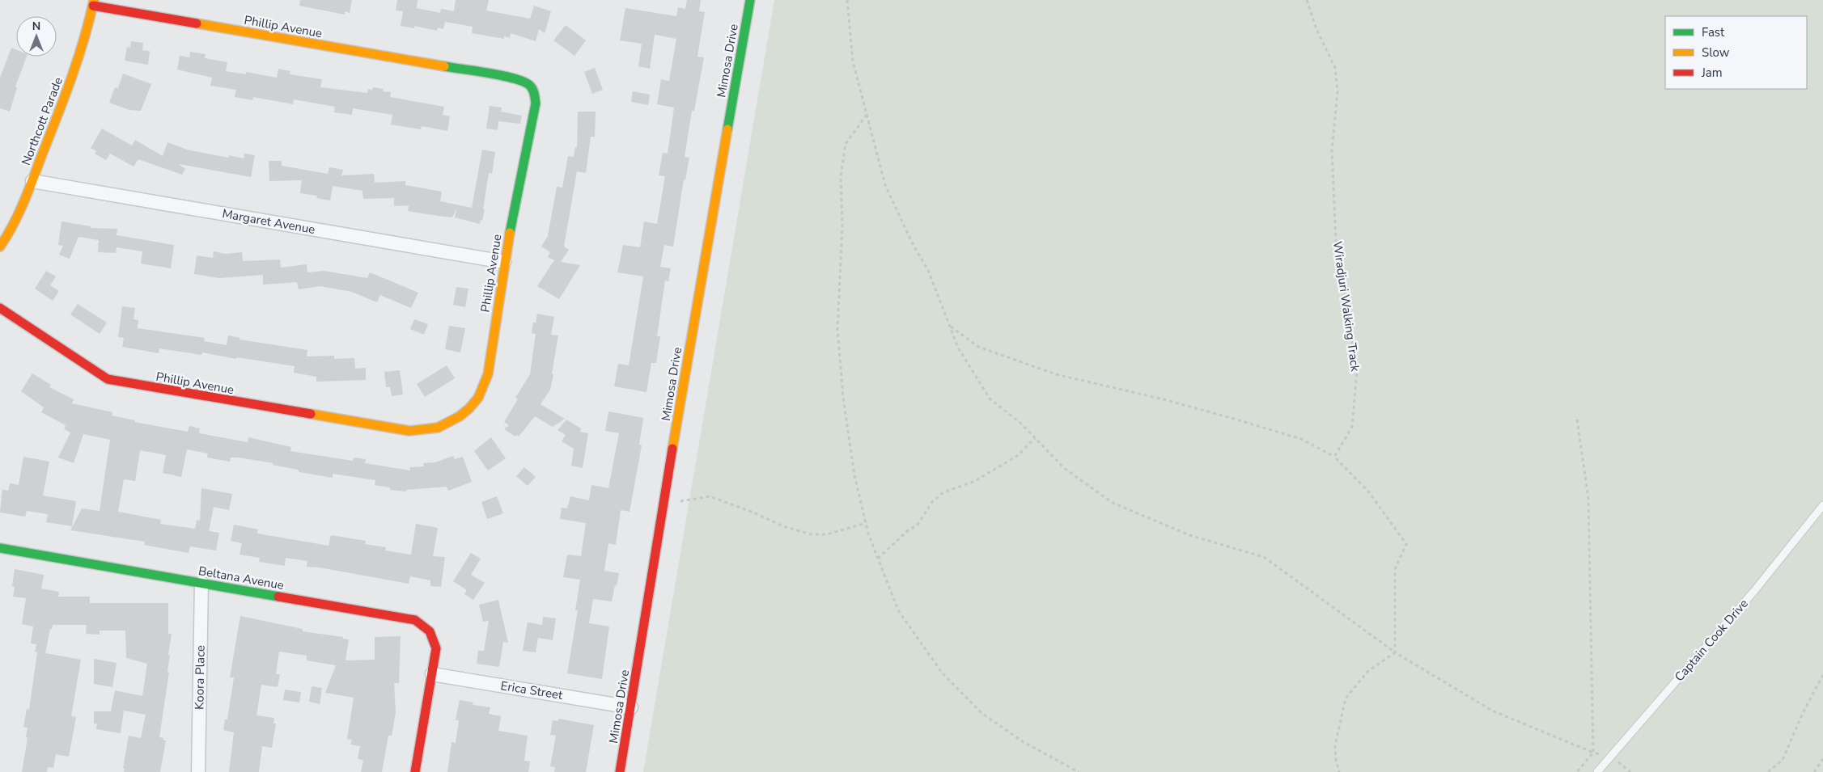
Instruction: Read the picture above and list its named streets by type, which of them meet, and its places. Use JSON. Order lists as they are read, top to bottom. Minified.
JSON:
{"streets":{"street":["Phillip Avenue","Mimosa Drive","Northcott Parade","Margaret Avenue","Beltana Avenue","Koora Place","Erica Street"],"lane":["Captain Cook Drive"],"path":["Wiradjuri Walking Track"]},"crossings":[["Phillip Avenue","Northcott Parade"],["Phillip Avenue","Margaret Avenue"],["Mimosa Drive","Erica Street"],["Northcott Parade","Margaret Avenue"],["Beltana Avenue","Koora Place"],["Beltana Avenue","Erica Street"]],"legend":["Fast","Slow","Jam"],"north":"top"}
